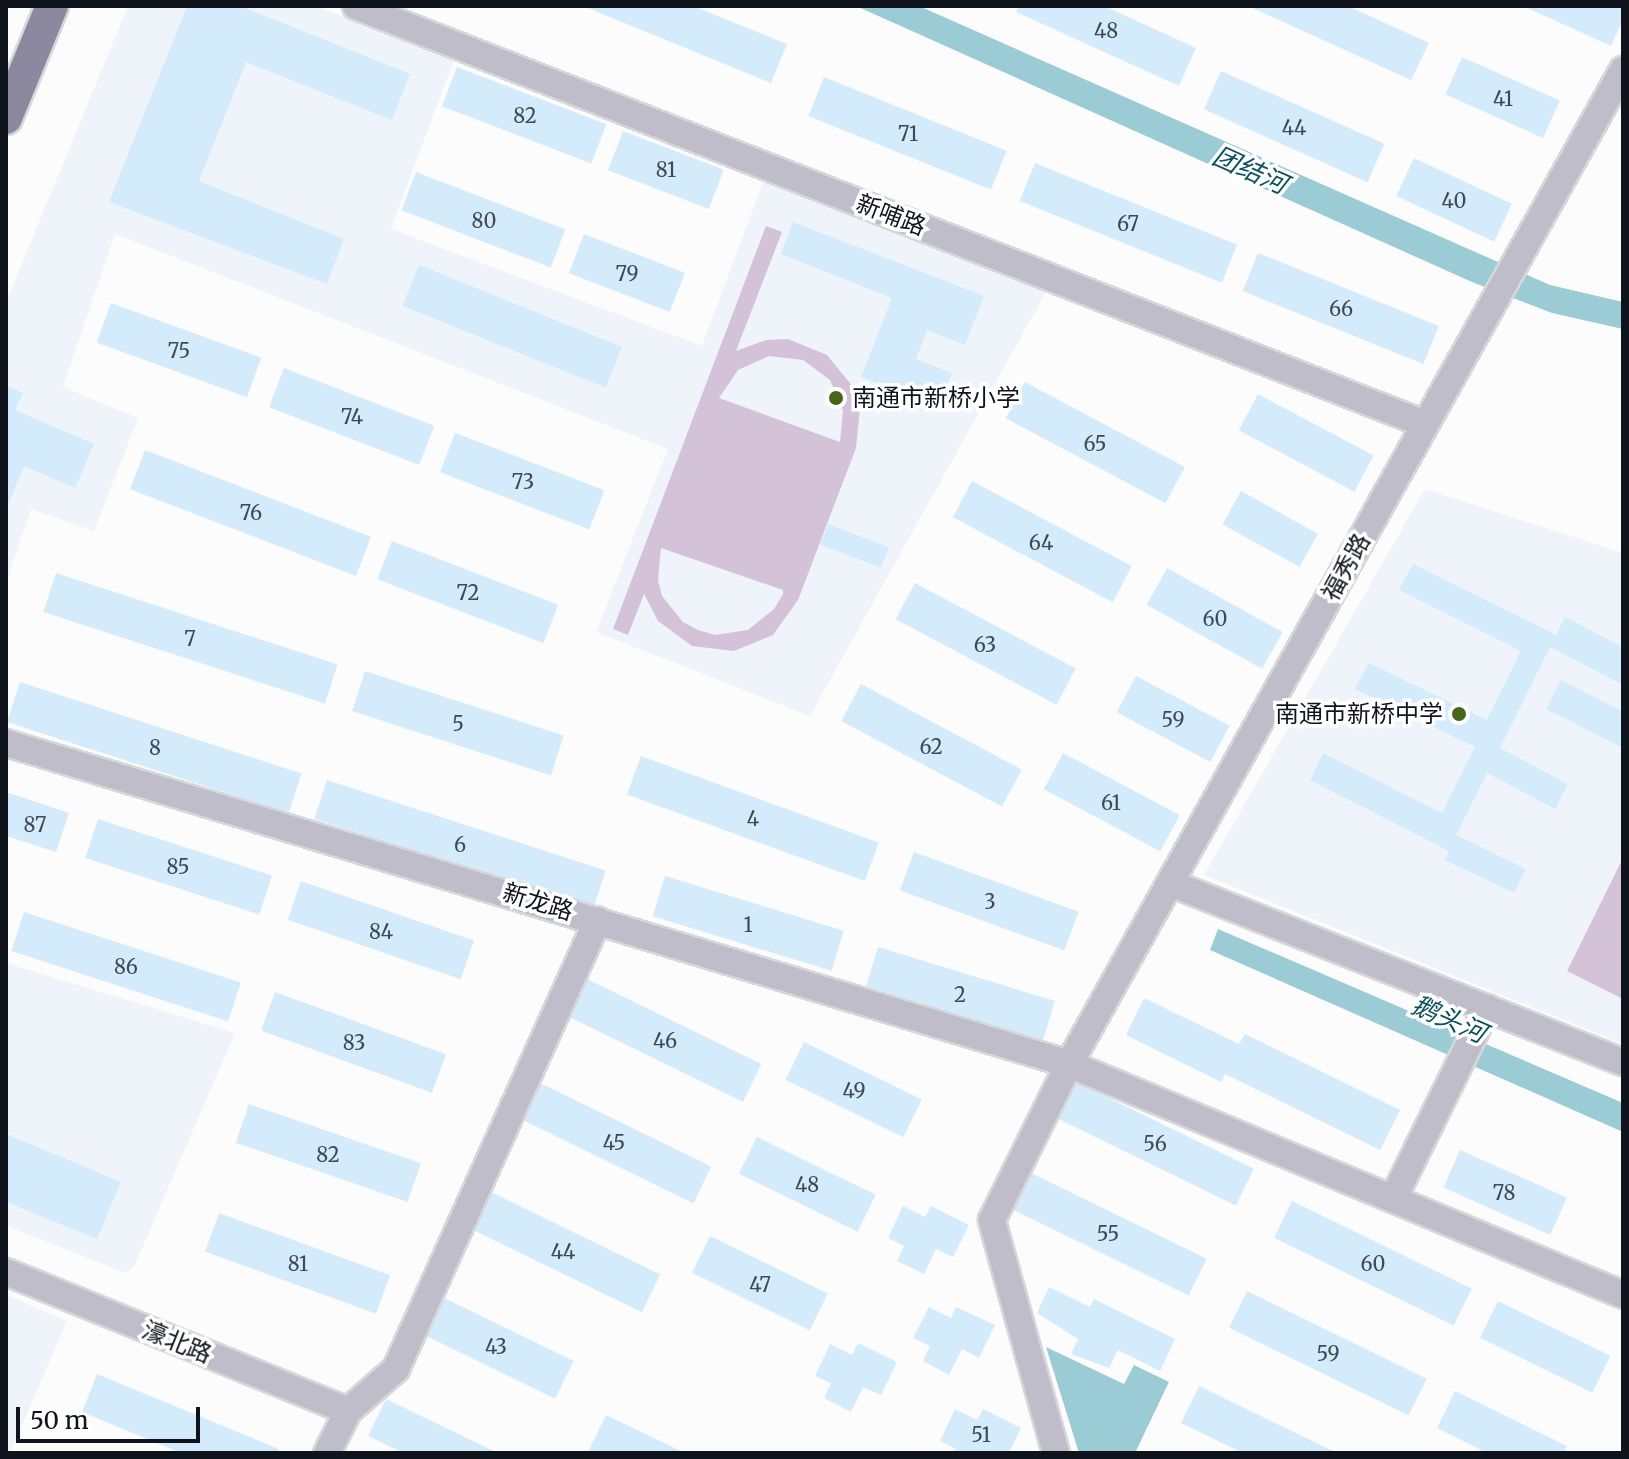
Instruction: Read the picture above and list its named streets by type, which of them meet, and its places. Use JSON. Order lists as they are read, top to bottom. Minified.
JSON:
{"streets":{"street":["新哺路","福秀路","新龙路","濠北路"]},"crossings":[["新哺路","福秀路"],["福秀路","新龙路"]],"water":["团结河","鹅头河"],"places":["南通市新桥小学","南通市新桥中学"],"house_numbers":["48","41","82","44","71","81","40","80","67","79","66","75","74","65","73","76","64","72","60","7","63","59","5","62","8","61","4","87","6","85","3","1","84","86","2","46","83","49","45","56","82","48","78","55","44","81","60","47","43","59","51"],"scale_bar":"50 m"}
